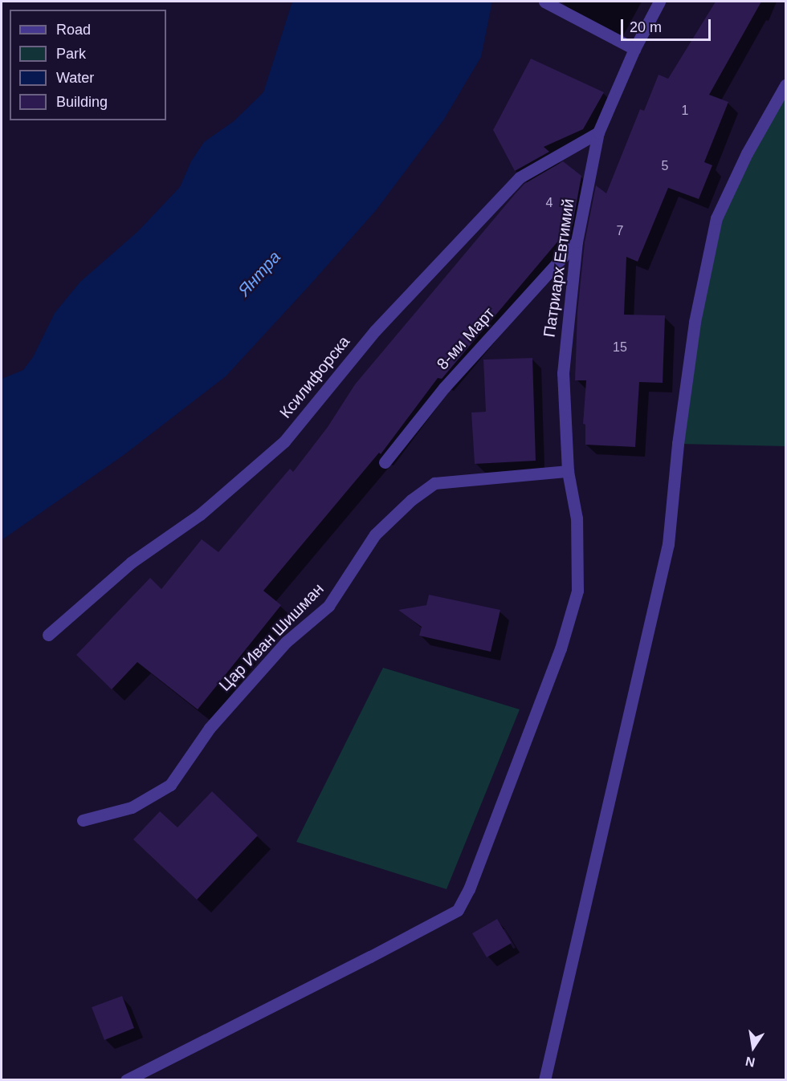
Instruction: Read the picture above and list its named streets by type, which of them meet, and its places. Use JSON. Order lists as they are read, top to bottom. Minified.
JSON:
{"streets":{"street":["Патриарх Евтимий","8-ми Март","Ксилифорска","Цар Иван Шишман"]},"crossings":[["Патриарх Евтимий","8-ми Март"],["Патриарх Евтимий","Ксилифорска"],["Патриарх Евтимий","Цар Иван Шишман"]],"water":["Янтра"],"house_numbers":["1","5","4","7","15"],"legend":["Road","Park","Water","Building"],"scale_bar":"20 m","north":"bottom"}
